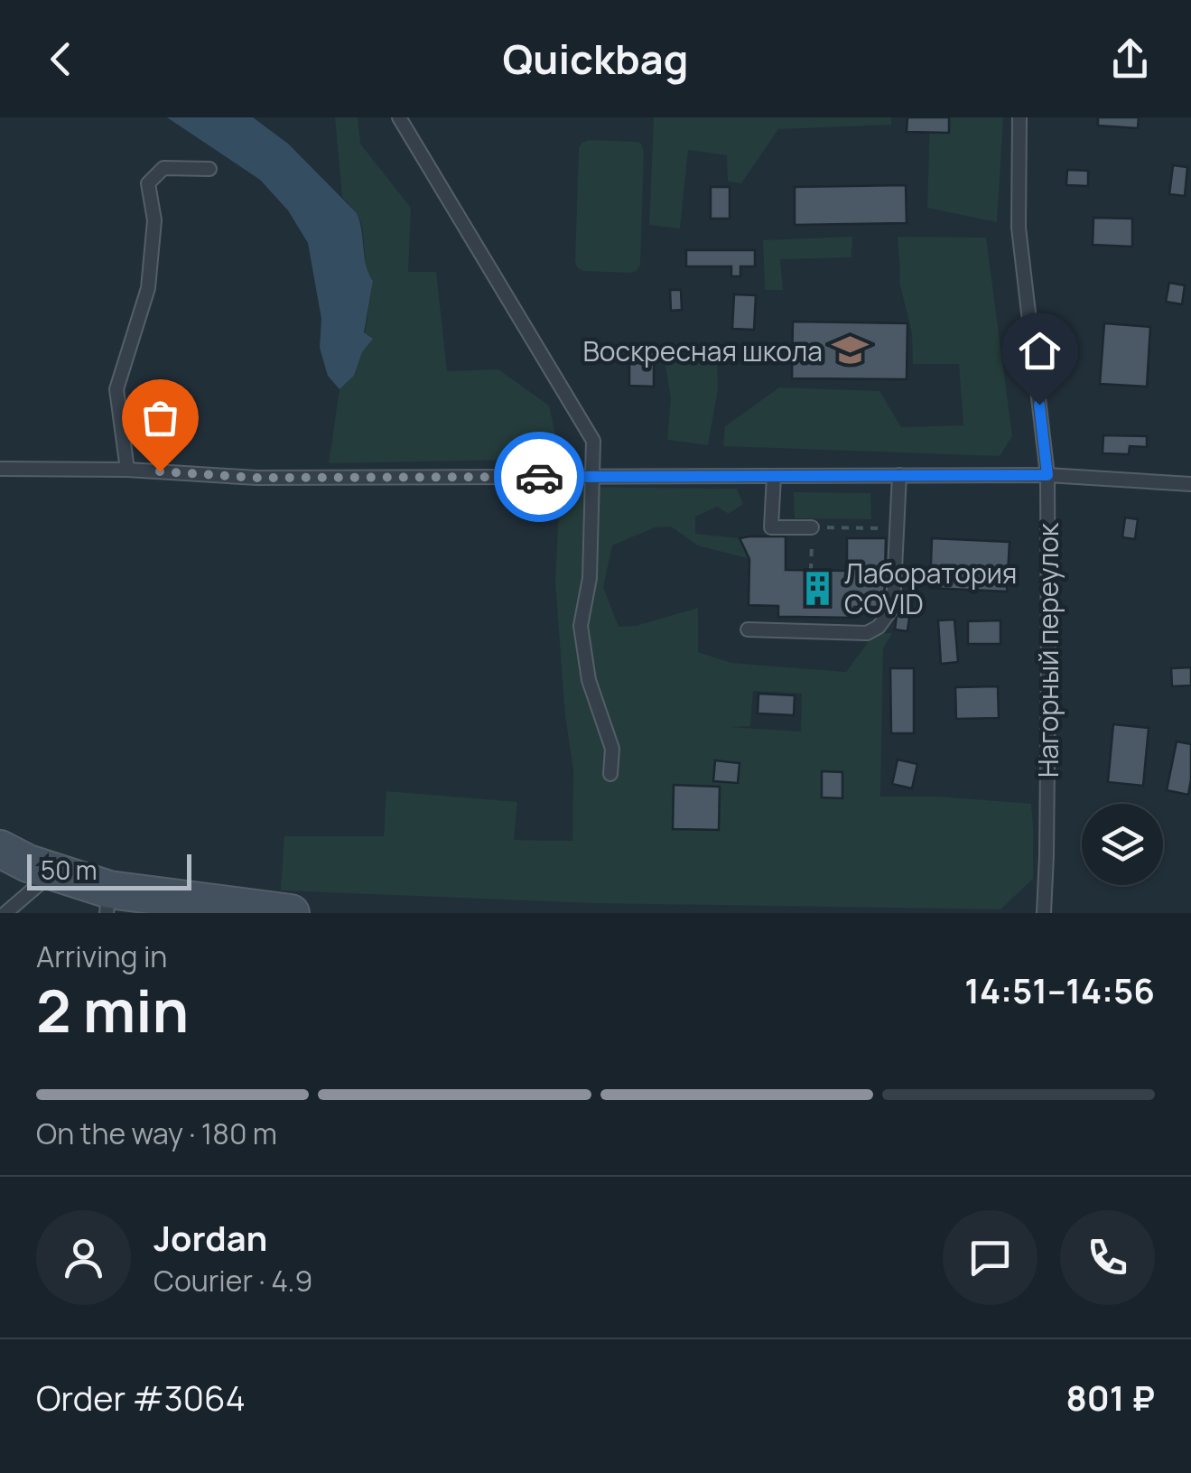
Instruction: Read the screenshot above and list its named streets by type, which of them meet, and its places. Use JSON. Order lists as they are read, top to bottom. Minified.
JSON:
{"streets":{"lane":["Нагорный переулок"]},"places":{"school or university":["Воскресная школа"],"building":["Лаборатория COVID"]},"scale_bar":"50 m","page":{"header":"Quickbag","scale":"50 m","heading":["2 min","Arriving in","14:51–14:56"],"panel":["Jordan","Courier · 4.9","Order #3064","801 ₽"],"bar":"On the way · 180 m"}}
